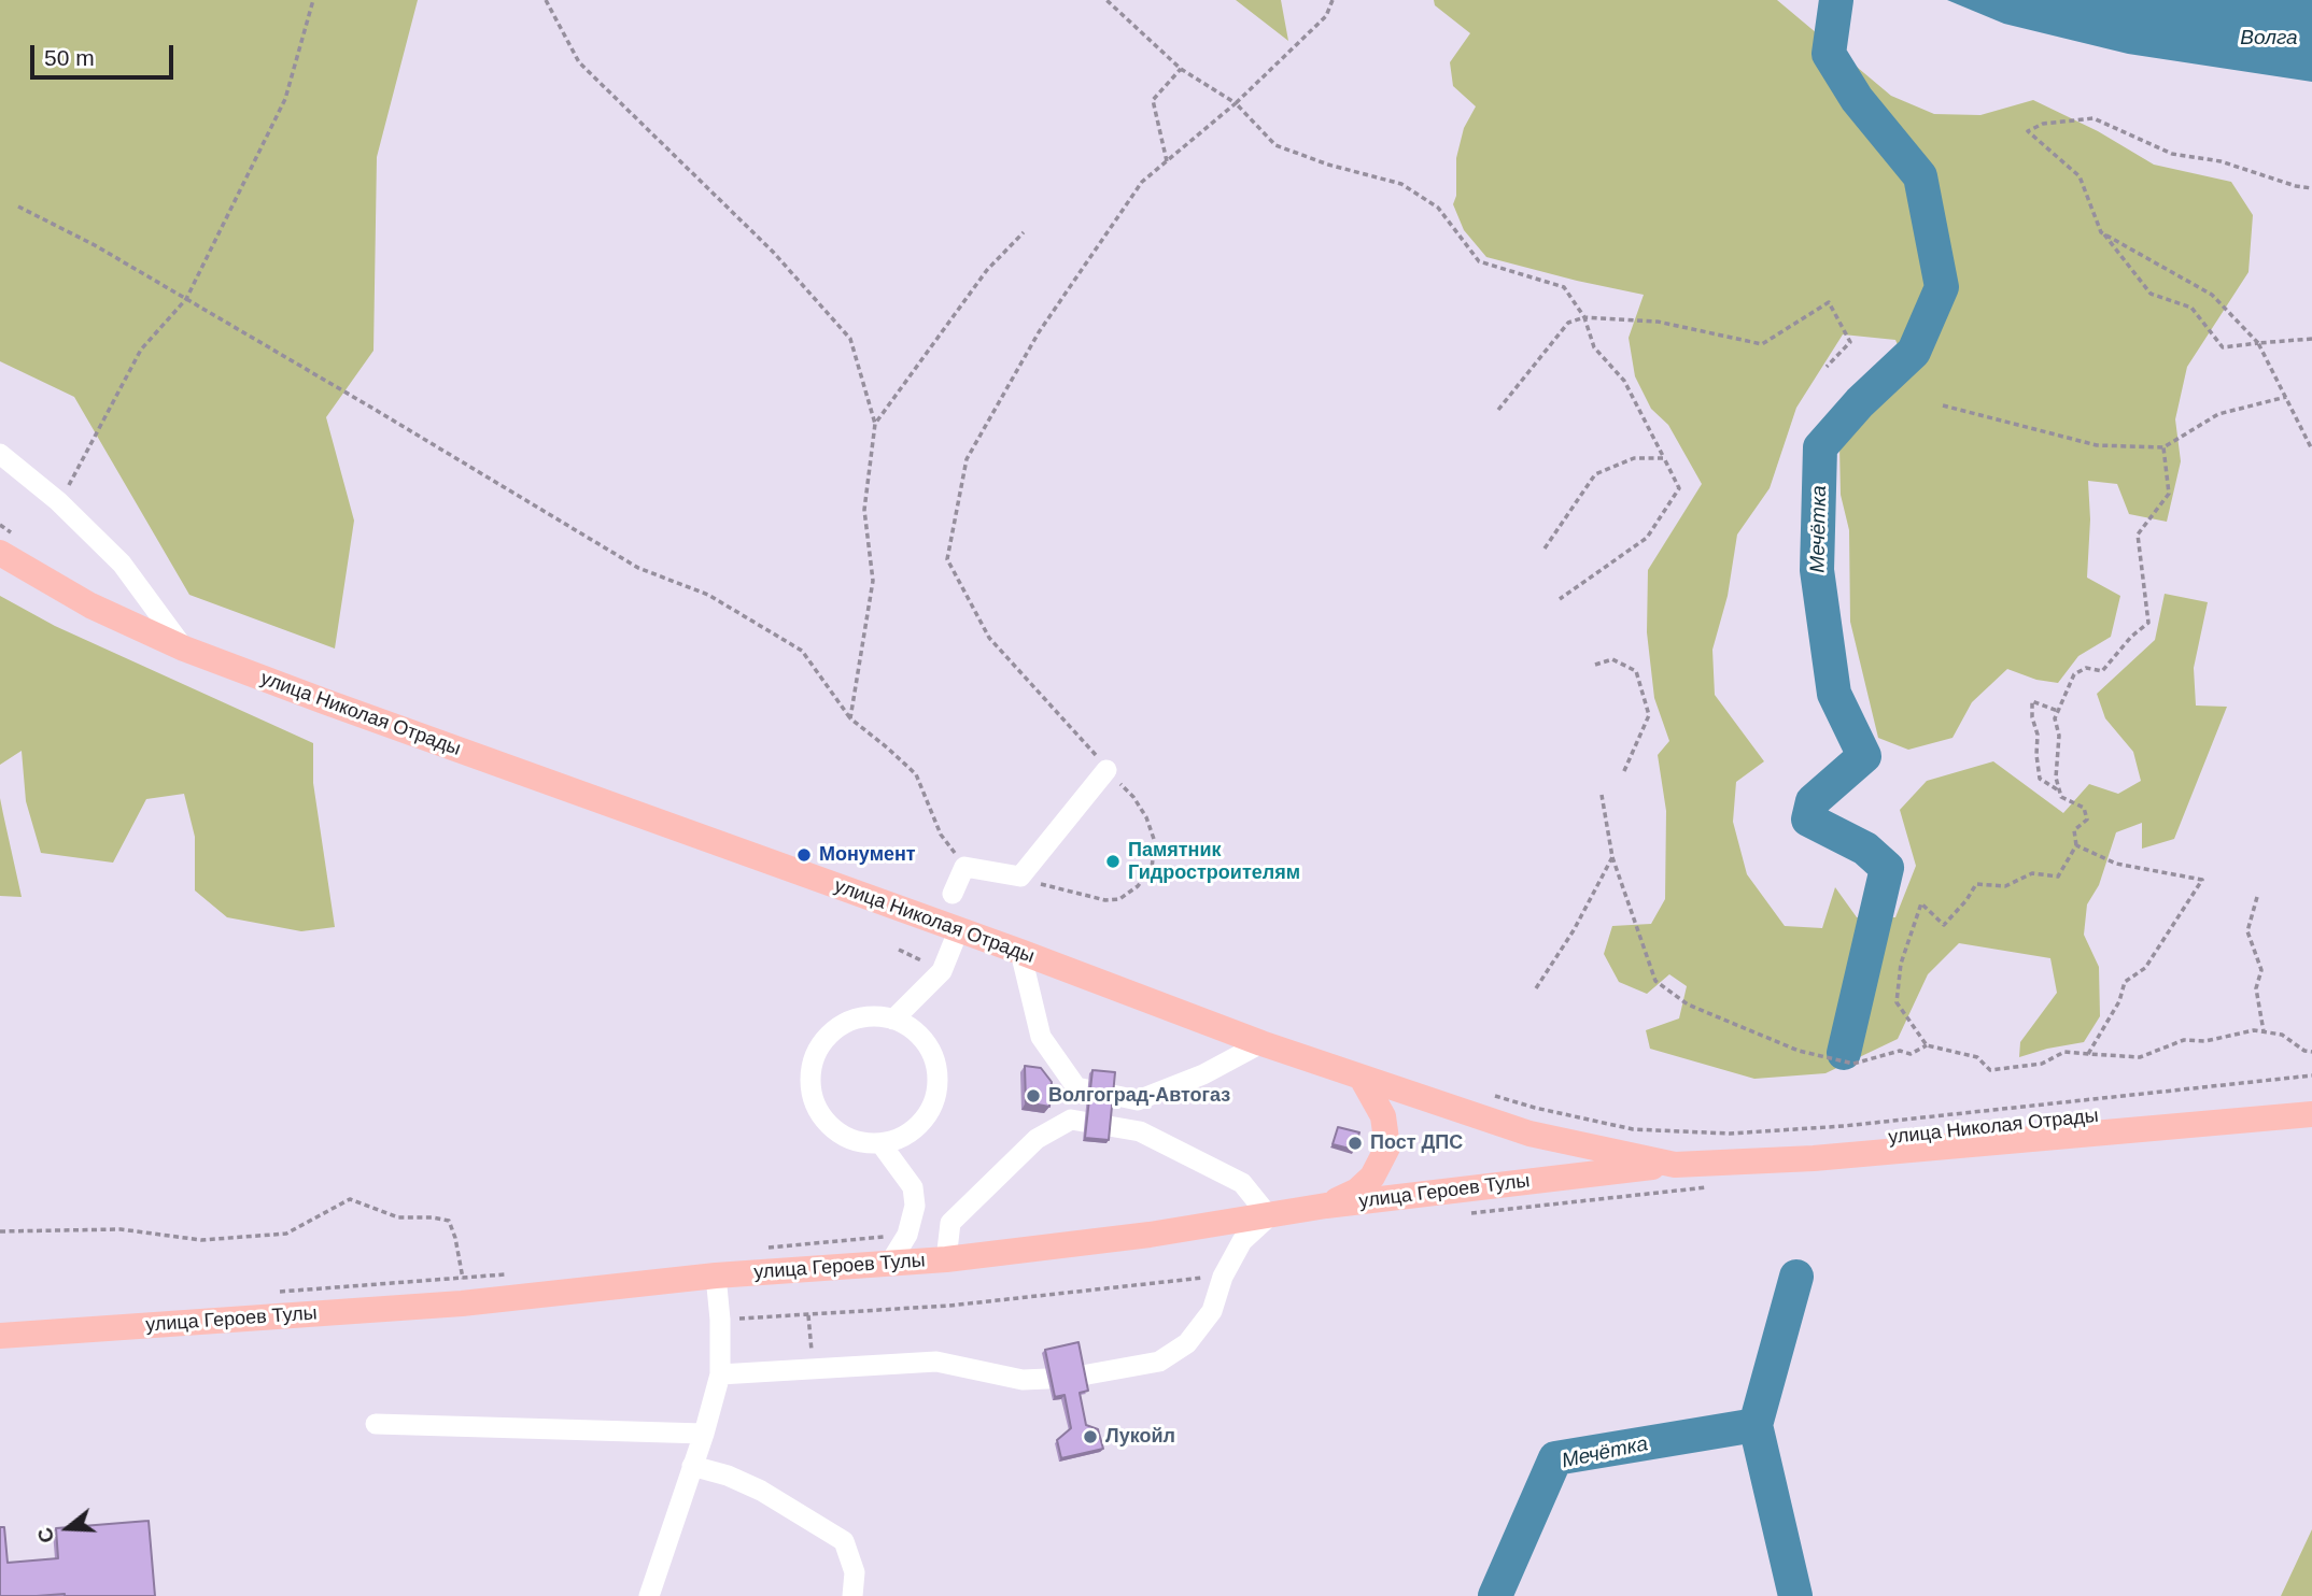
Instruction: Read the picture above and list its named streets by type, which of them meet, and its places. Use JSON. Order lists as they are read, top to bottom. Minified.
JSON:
{"streets":{"main road":["улица Николая Отрады","улица Героев Тулы"]},"crossings":[["улица Николая Отрады","улица Героев Тулы"]],"water":["Волга","Мечётка"],"places":["Монумент","Памятник Гидростроителям","Волгоград-Автогаз","Пост ДПС","Лукойл"],"scale_bar":"50 m","north":"left"}
